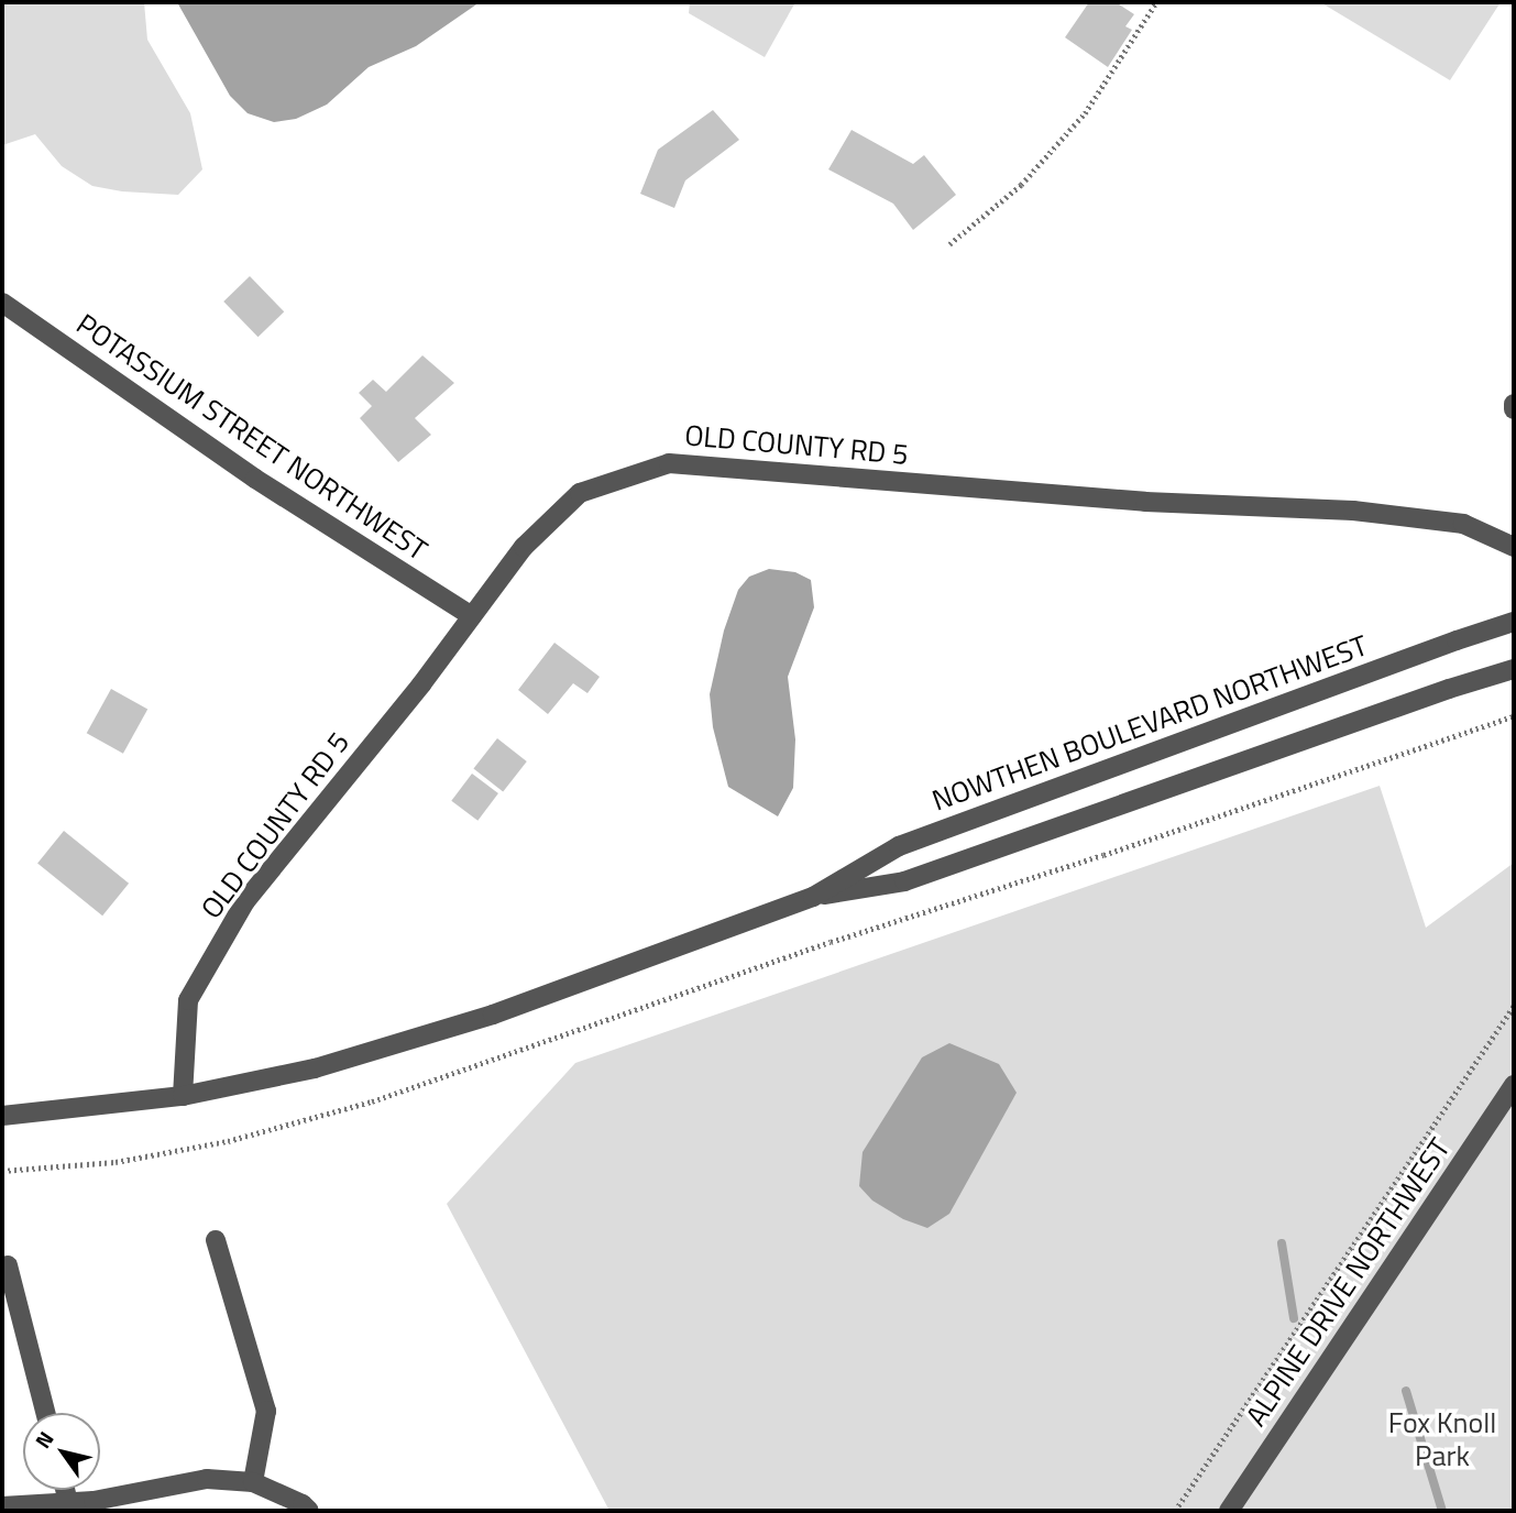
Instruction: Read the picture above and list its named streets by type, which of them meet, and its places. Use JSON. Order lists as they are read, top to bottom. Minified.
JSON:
{"streets":{"street":["POTASSIUM STREET NORTHWEST","OLD COUNTY RD 5","NOWTHEN BOULEVARD NORTHWEST","ALPINE DRIVE NORTHWEST"]},"crossings":[["POTASSIUM STREET NORTHWEST","OLD COUNTY RD 5"],["OLD COUNTY RD 5","NOWTHEN BOULEVARD NORTHWEST"]],"parks":["Fox Knoll Park"],"north":"top left"}
